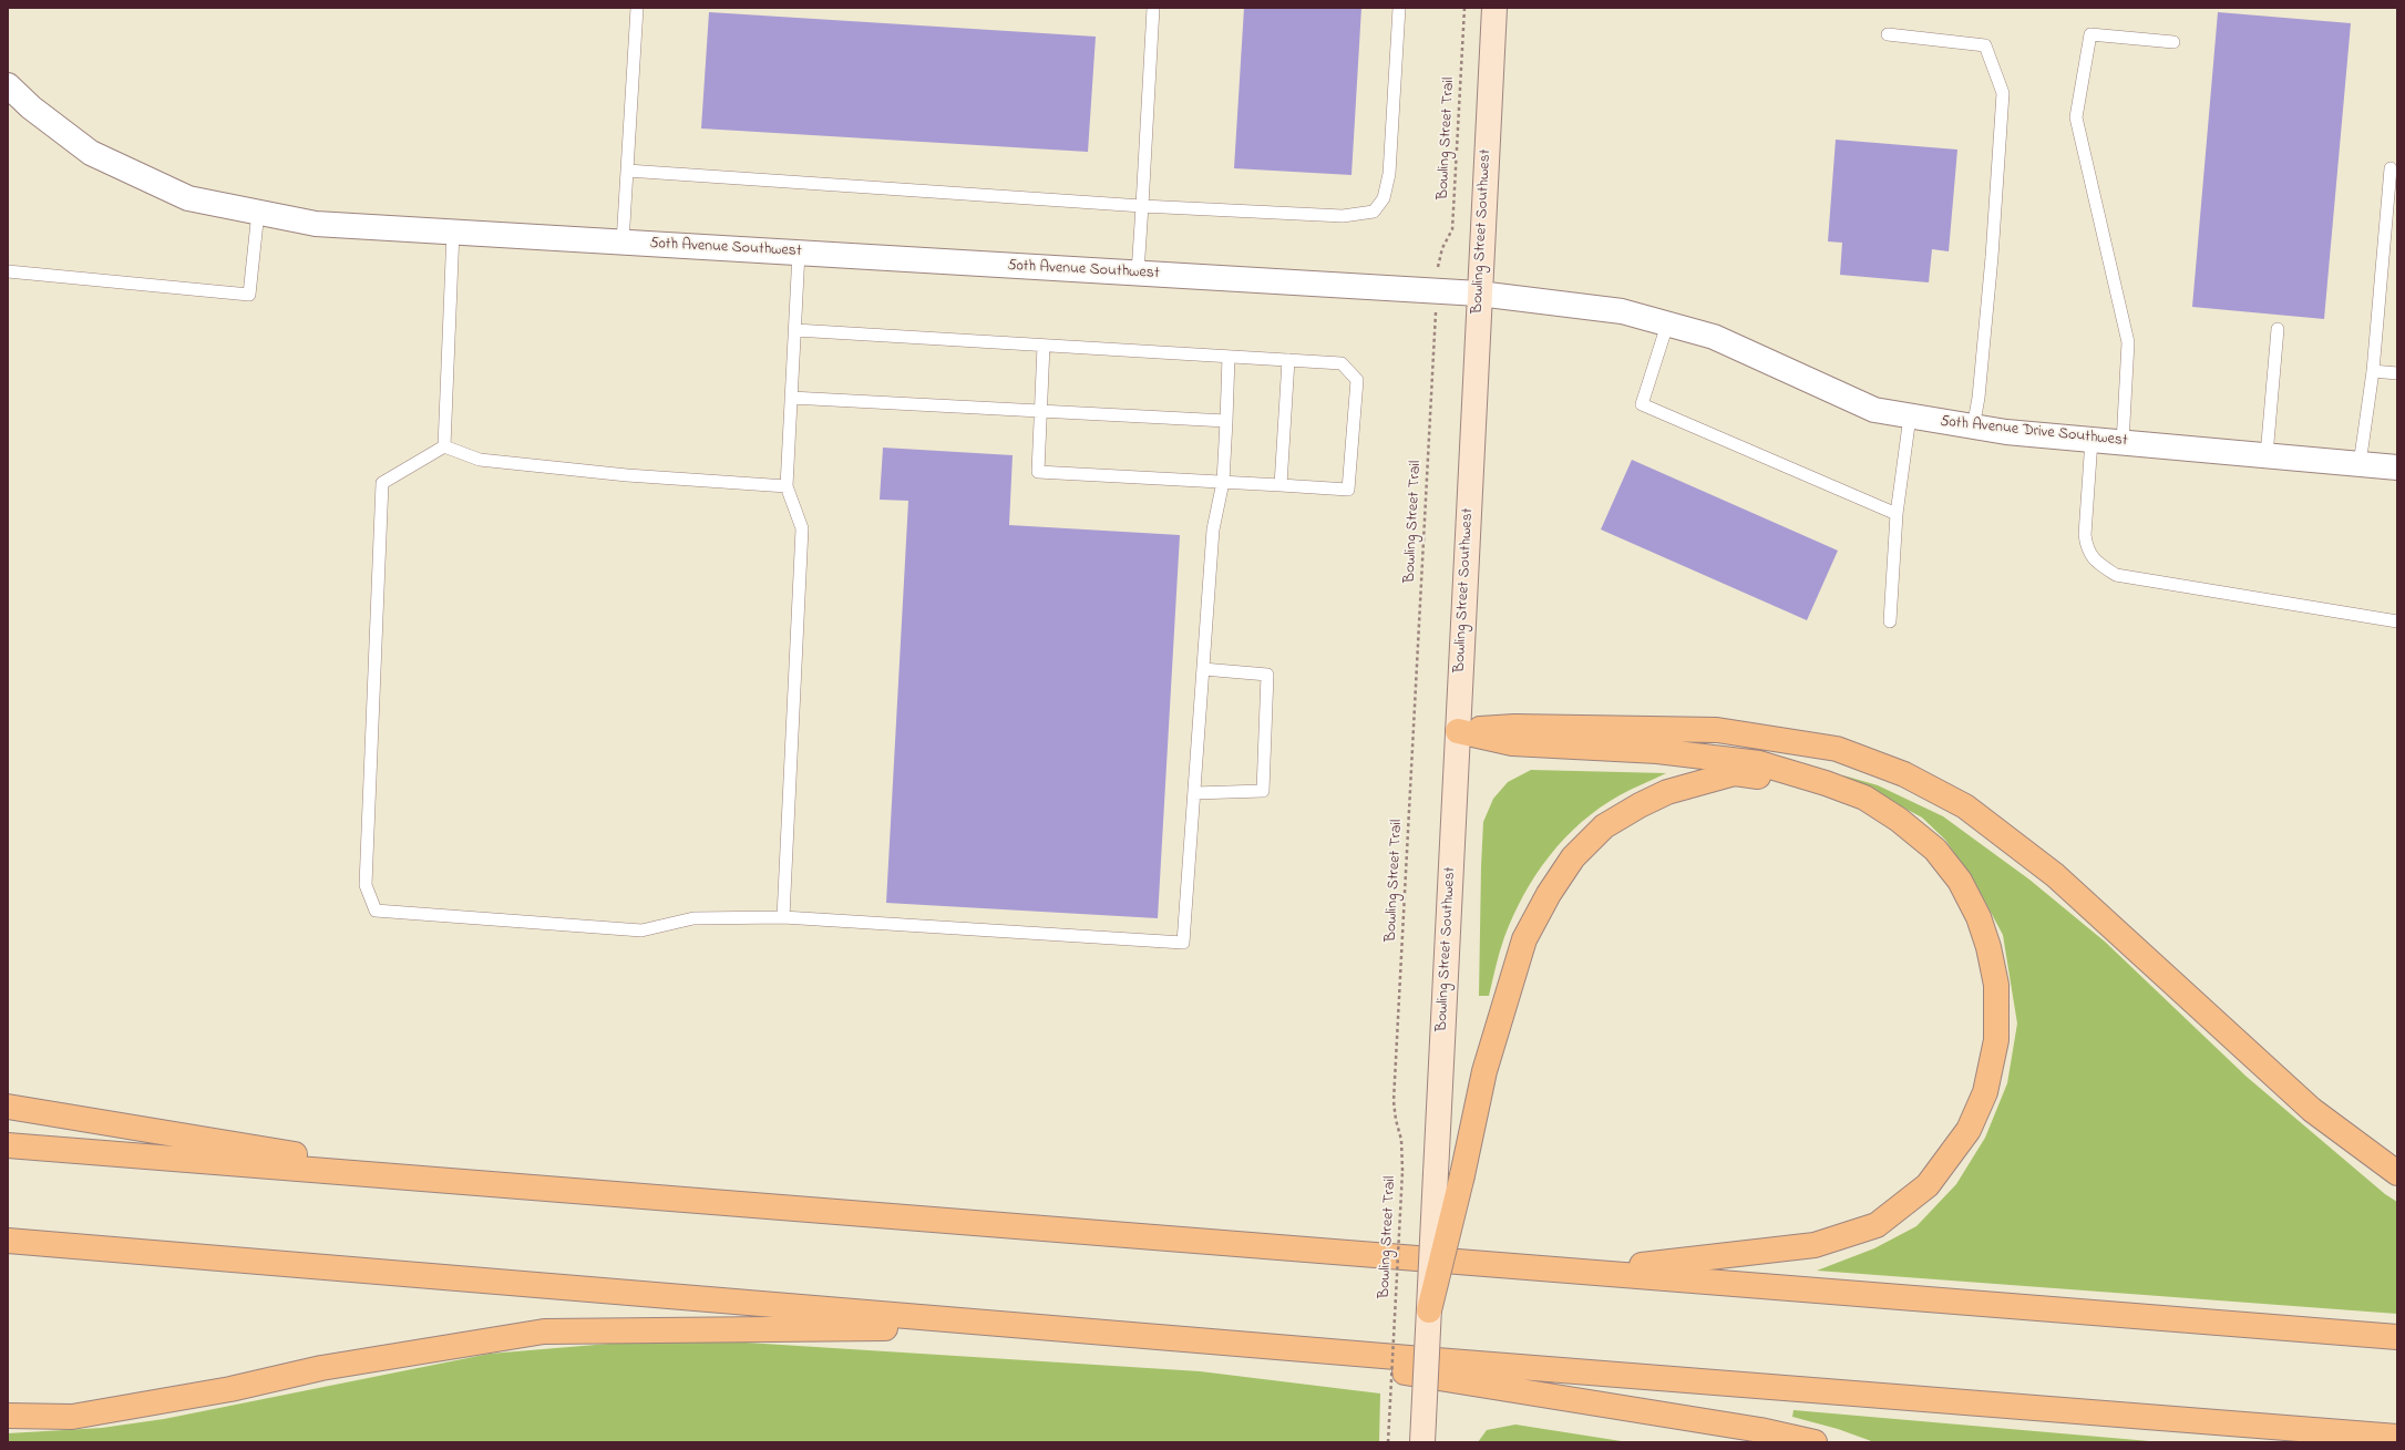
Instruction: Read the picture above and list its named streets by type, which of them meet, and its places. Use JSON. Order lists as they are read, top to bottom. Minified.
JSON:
{"streets":{"main road":["Bowling Street Southwest"],"street":["50th Avenue Southwest","50th Avenue Drive Southwest"],"path":["Bowling Street Trail"]},"crossings":[["Bowling Street Southwest","50th Avenue Southwest"],["Bowling Street Southwest","50th Avenue Drive Southwest"],["50th Avenue Southwest","50th Avenue Drive Southwest"]]}
